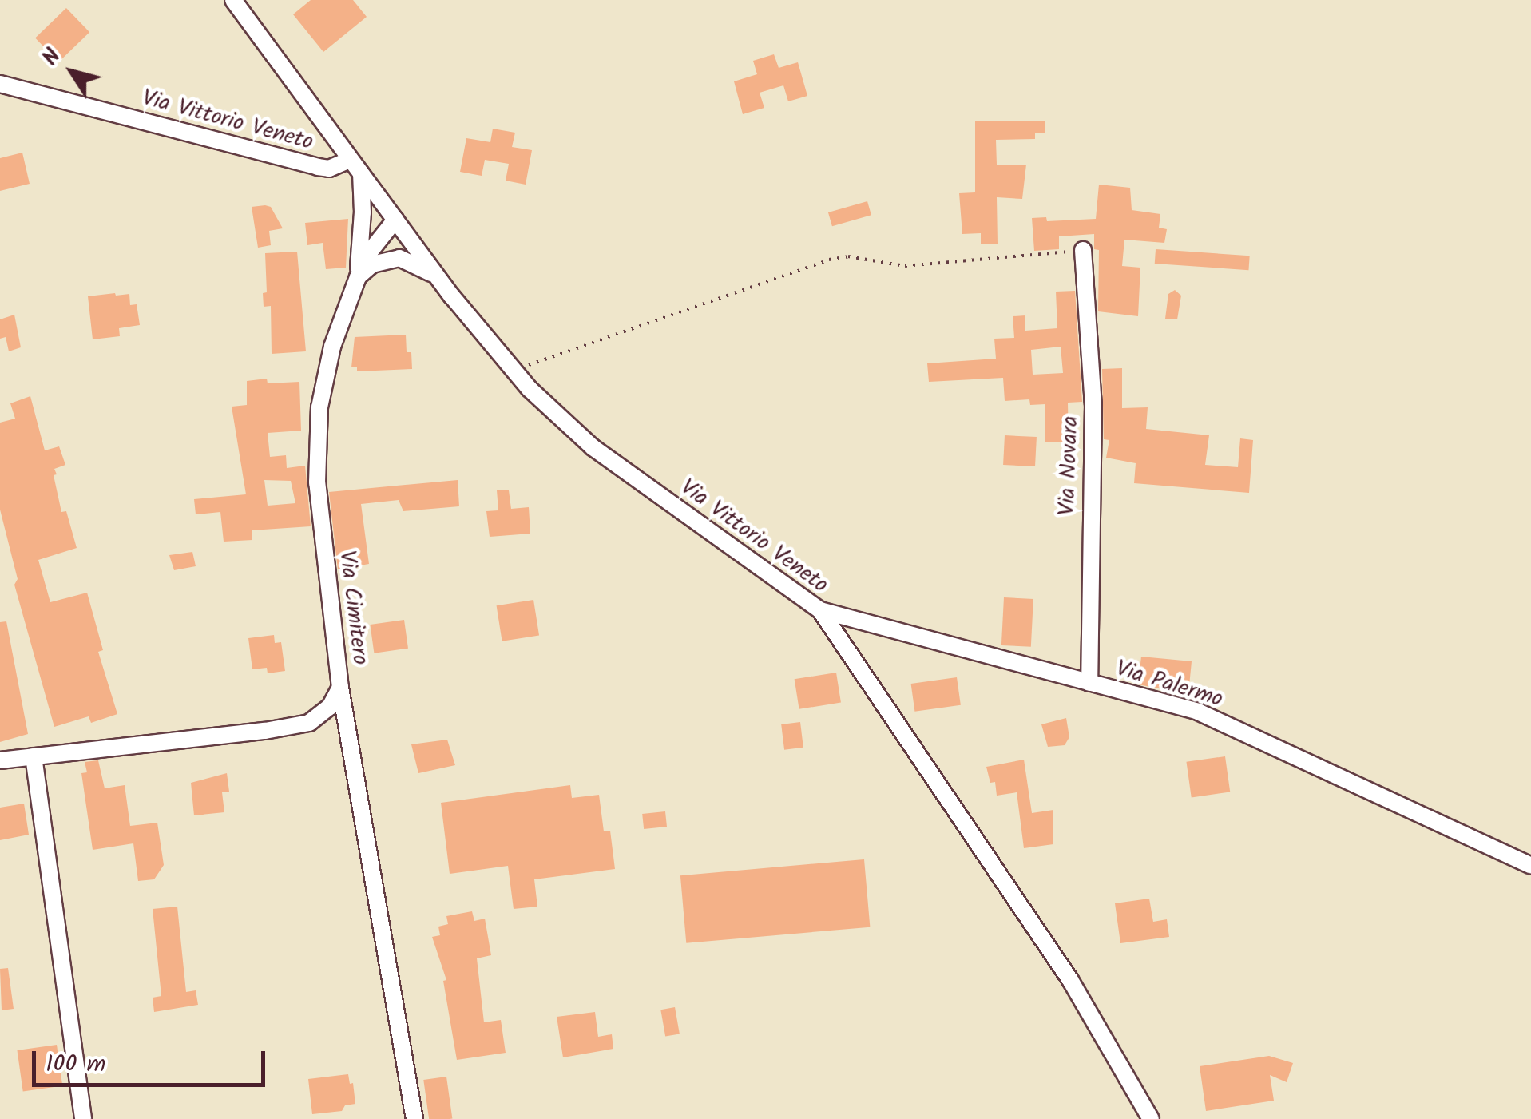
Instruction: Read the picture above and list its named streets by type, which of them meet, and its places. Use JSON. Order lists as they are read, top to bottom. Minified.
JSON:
{"streets":{"street":["Via Vittorio Veneto","Via Novara","Via Cimitero","Via Palermo"]},"crossings":[["Via Vittorio Veneto","Via Cimitero"],["Via Vittorio Veneto","Via Palermo"],["Via Novara","Via Palermo"]],"scale_bar":"100 m","north":"top left"}
